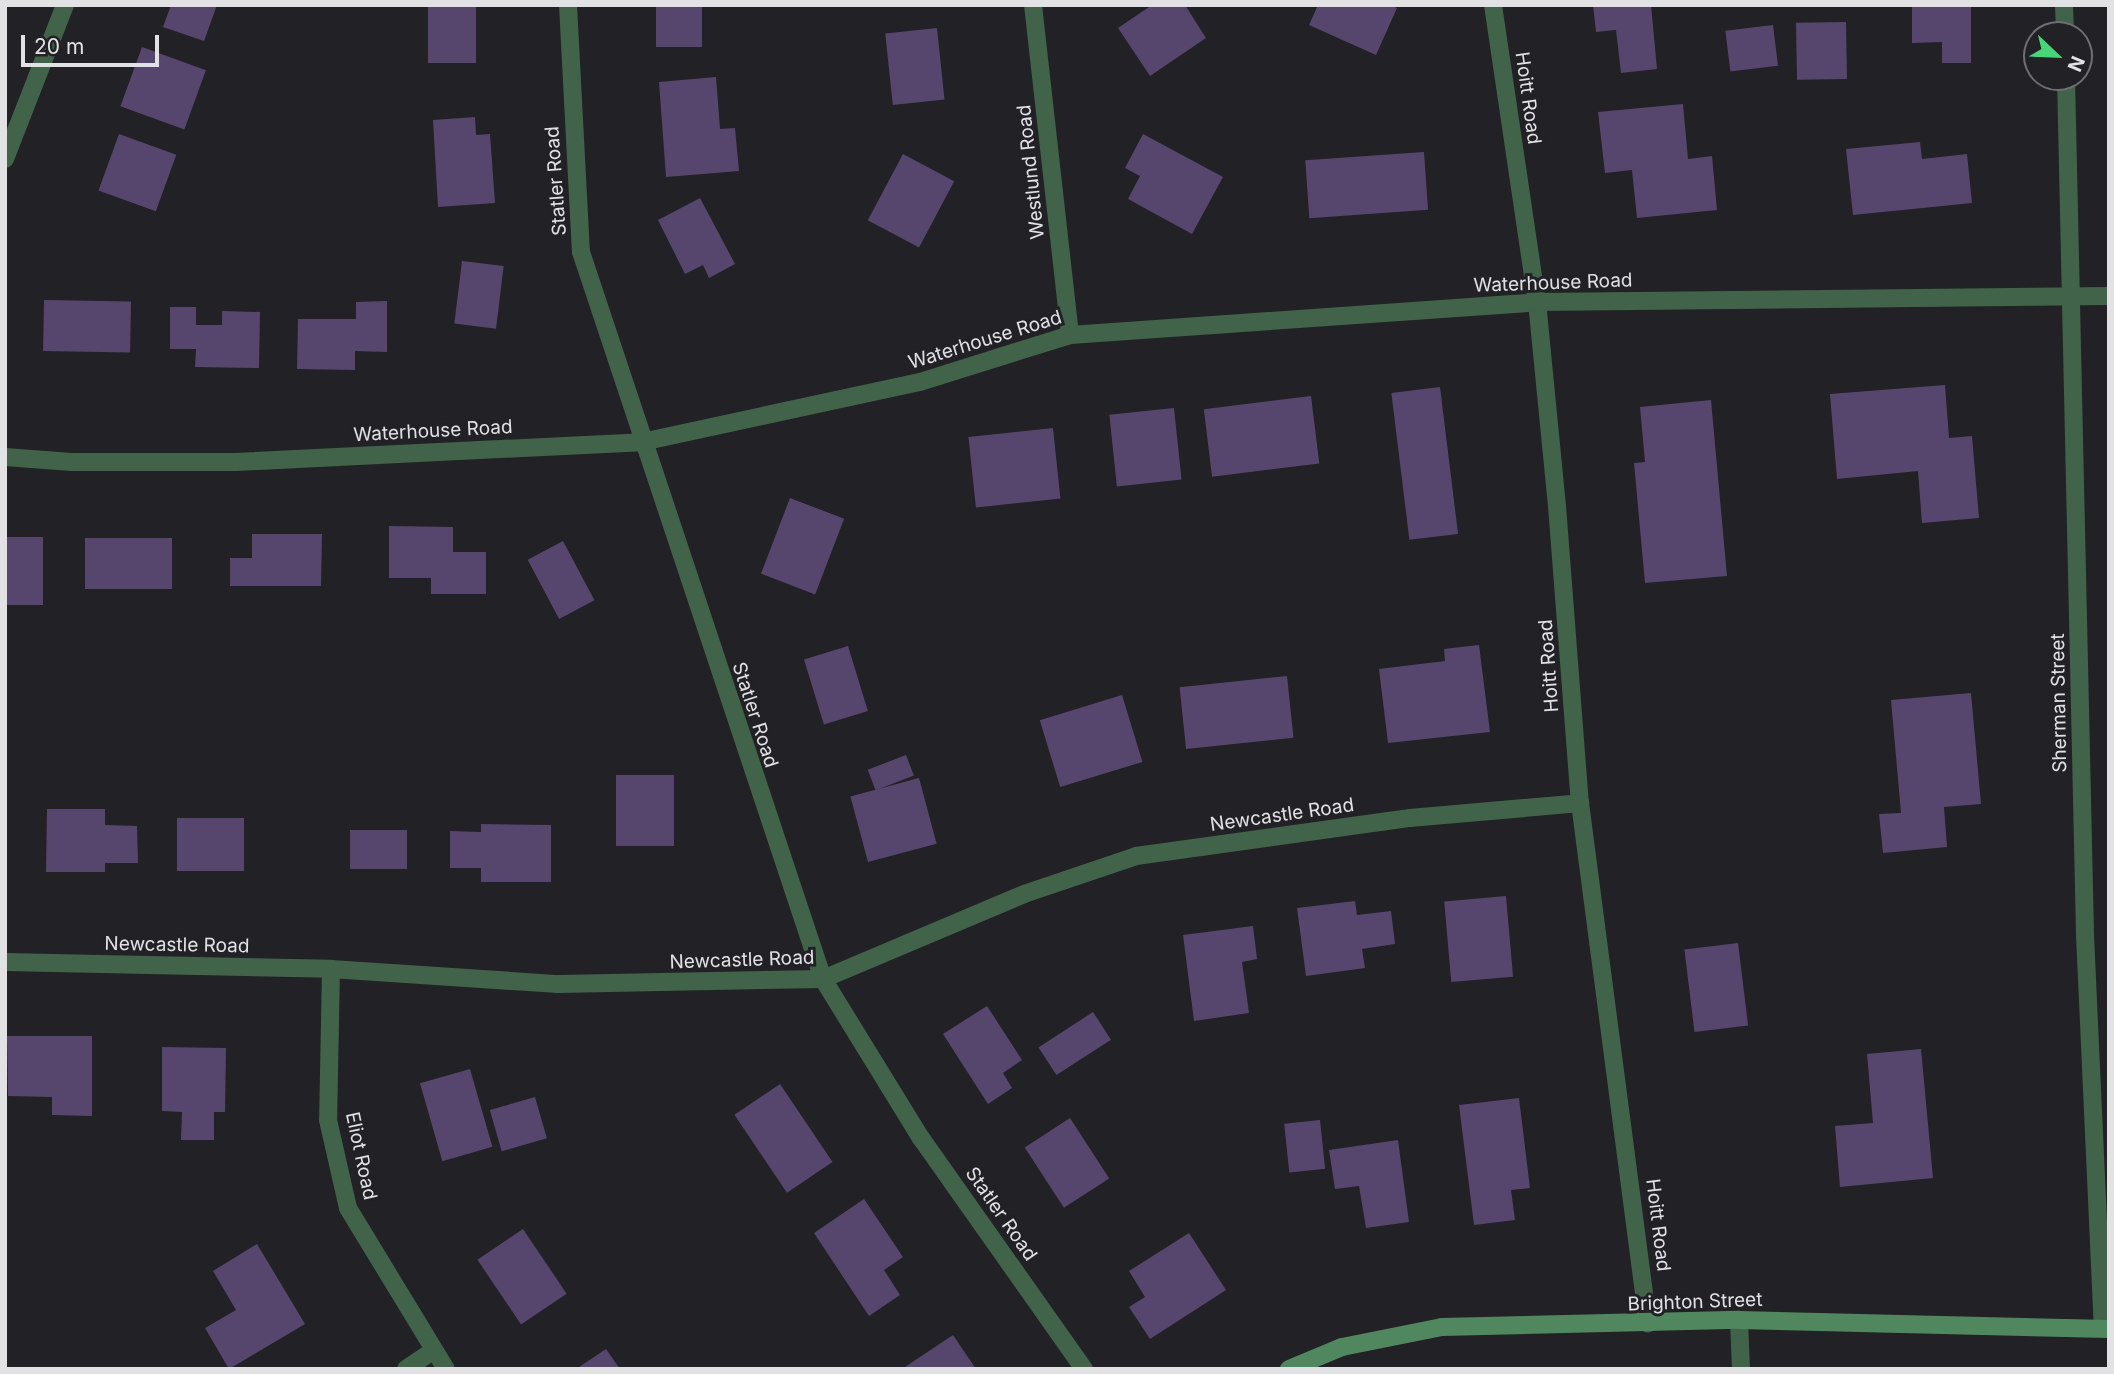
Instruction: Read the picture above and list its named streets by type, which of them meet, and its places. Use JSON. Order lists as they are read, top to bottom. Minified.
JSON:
{"streets":{"main road":["Brighton Street"],"street":["Hoitt Road","Westlund Road","Statler Road","Waterhouse Road","Sherman Street","Newcastle Road","Eliot Road"]},"crossings":[["Hoitt Road","Waterhouse Road"],["Hoitt Road","Newcastle Road"],["Hoitt Road","Brighton Street"],["Westlund Road","Waterhouse Road"],["Statler Road","Waterhouse Road"],["Statler Road","Newcastle Road"],["Waterhouse Road","Sherman Street"],["Sherman Street","Brighton Street"],["Newcastle Road","Eliot Road"]],"scale_bar":"20 m","north":"bottom right"}
